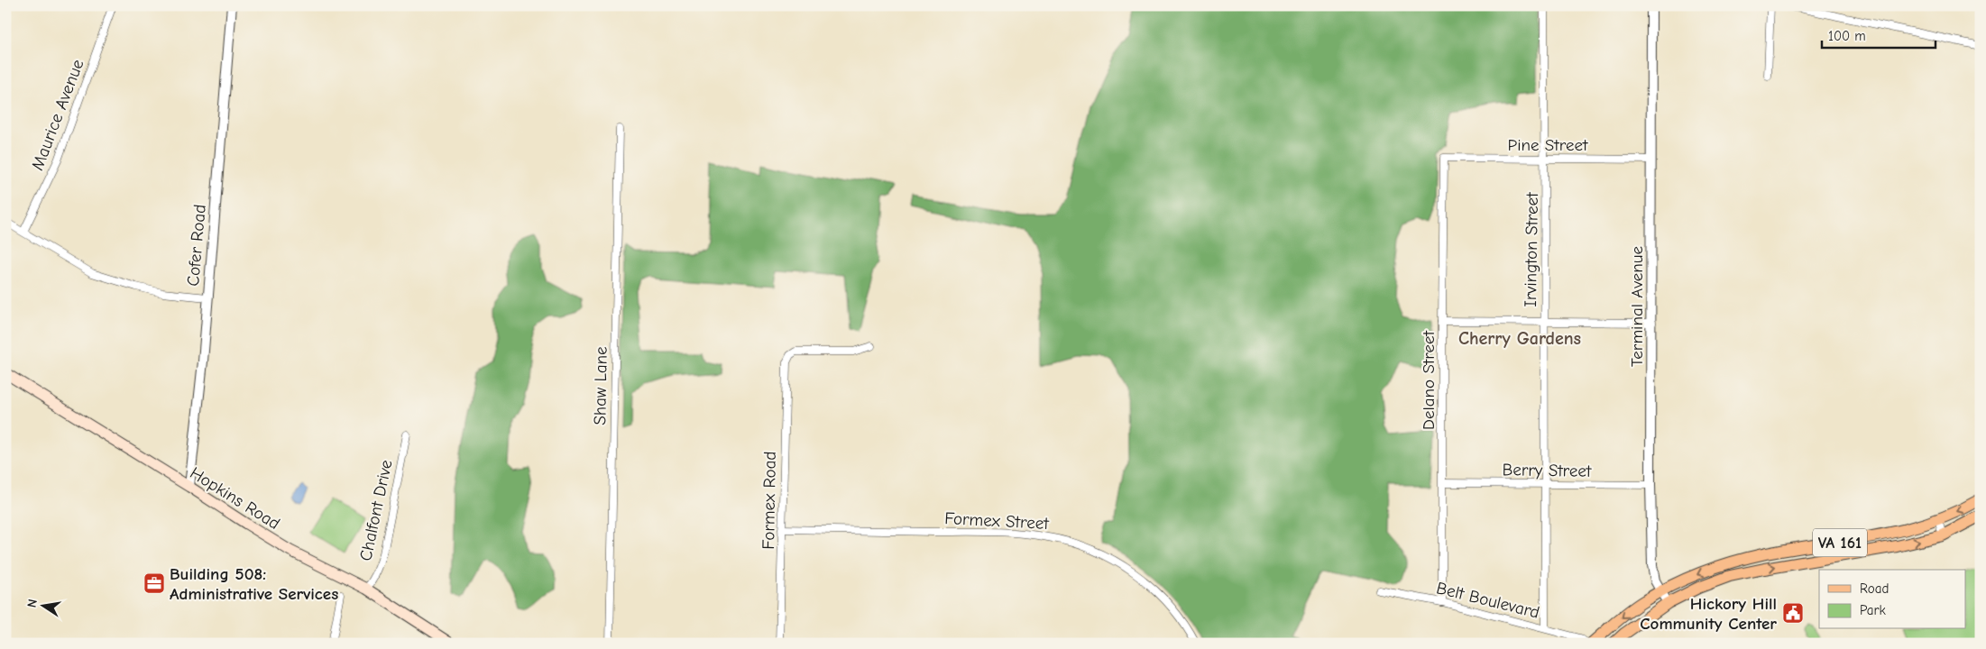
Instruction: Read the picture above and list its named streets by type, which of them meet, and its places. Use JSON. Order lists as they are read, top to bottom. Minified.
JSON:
{"streets":{"main road":["Hopkins Road","VA 161"],"street":["Maurice Avenue","Pine Street","Cofer Road","Irvington Street","Terminal Avenue","Delano Street","Shaw Lane","Berry Street","Formex Road","Chalfont Drive","Formex Street","Belt Boulevard"]},"crossings":[["Pine Street","Irvington Street"],["Pine Street","Terminal Avenue"],["Pine Street","Delano Street"],["Cofer Road","Hopkins Road"],["Irvington Street","Berry Street"],["Irvington Street","Belt Boulevard"],["Terminal Avenue","Berry Street"],["Terminal Avenue","VA 161"],["Delano Street","Berry Street"],["Delano Street","Belt Boulevard"],["Hopkins Road","Chalfont Drive"],["Formex Road","Formex Street"]],"districts":["Cherry Gardens"],"places":{"office":["Building 508: Administrative Services"],"public building":["Hickory Hill Community Center"]},"legend":["Road","Park"],"scale_bar":"100 m","north":"left"}
